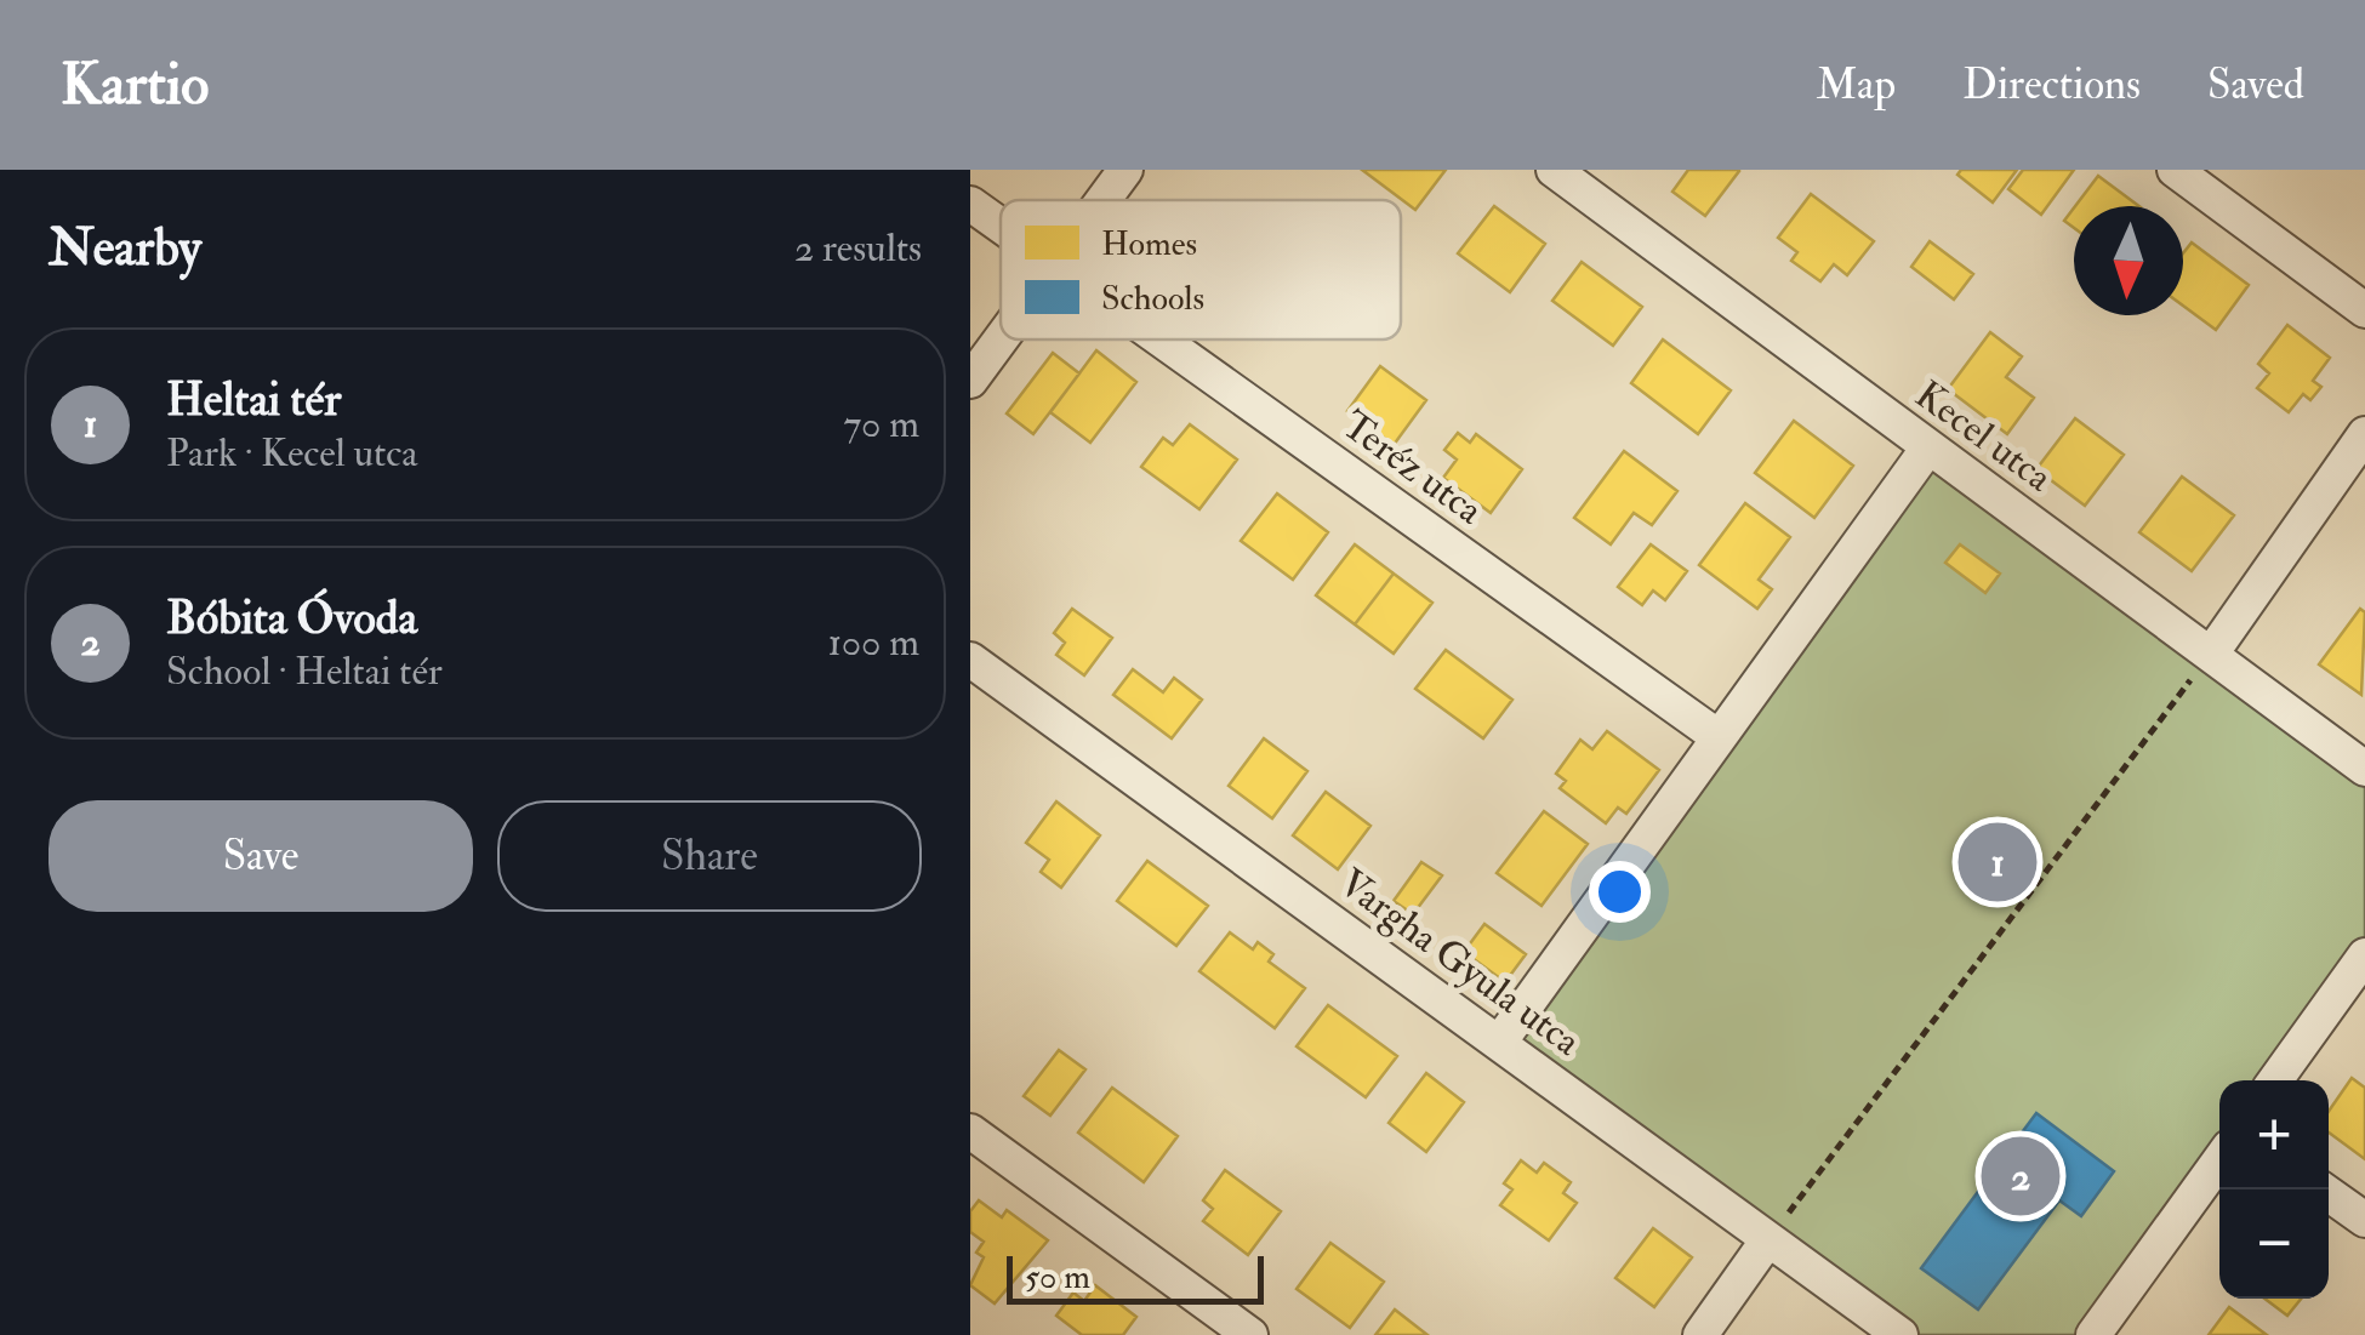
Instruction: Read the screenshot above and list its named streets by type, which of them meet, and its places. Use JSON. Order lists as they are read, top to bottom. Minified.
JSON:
{"streets":{"street":["Kecel utca","Teréz utca","Vargha Gyula utca"]},"legend":["Homes","Schools"],"scale_bar":"50 m","north":"bottom","page":{"header":"Kartio","nav":["Map","Directions","Saved"],"heading":["Nearby","2 results"],"list":[{"mark":"1","name":"Heltai tér","note":"Park · Kecel utca","value":"70 m"},{"mark":"2","name":"Bóbita Óvoda","note":"School · Heltai tér","value":"100 m"}],"buttons":["Save","Share"],"pins":["1","2"],"map_buttons":["+","−"],"scale":"50 m"}}
